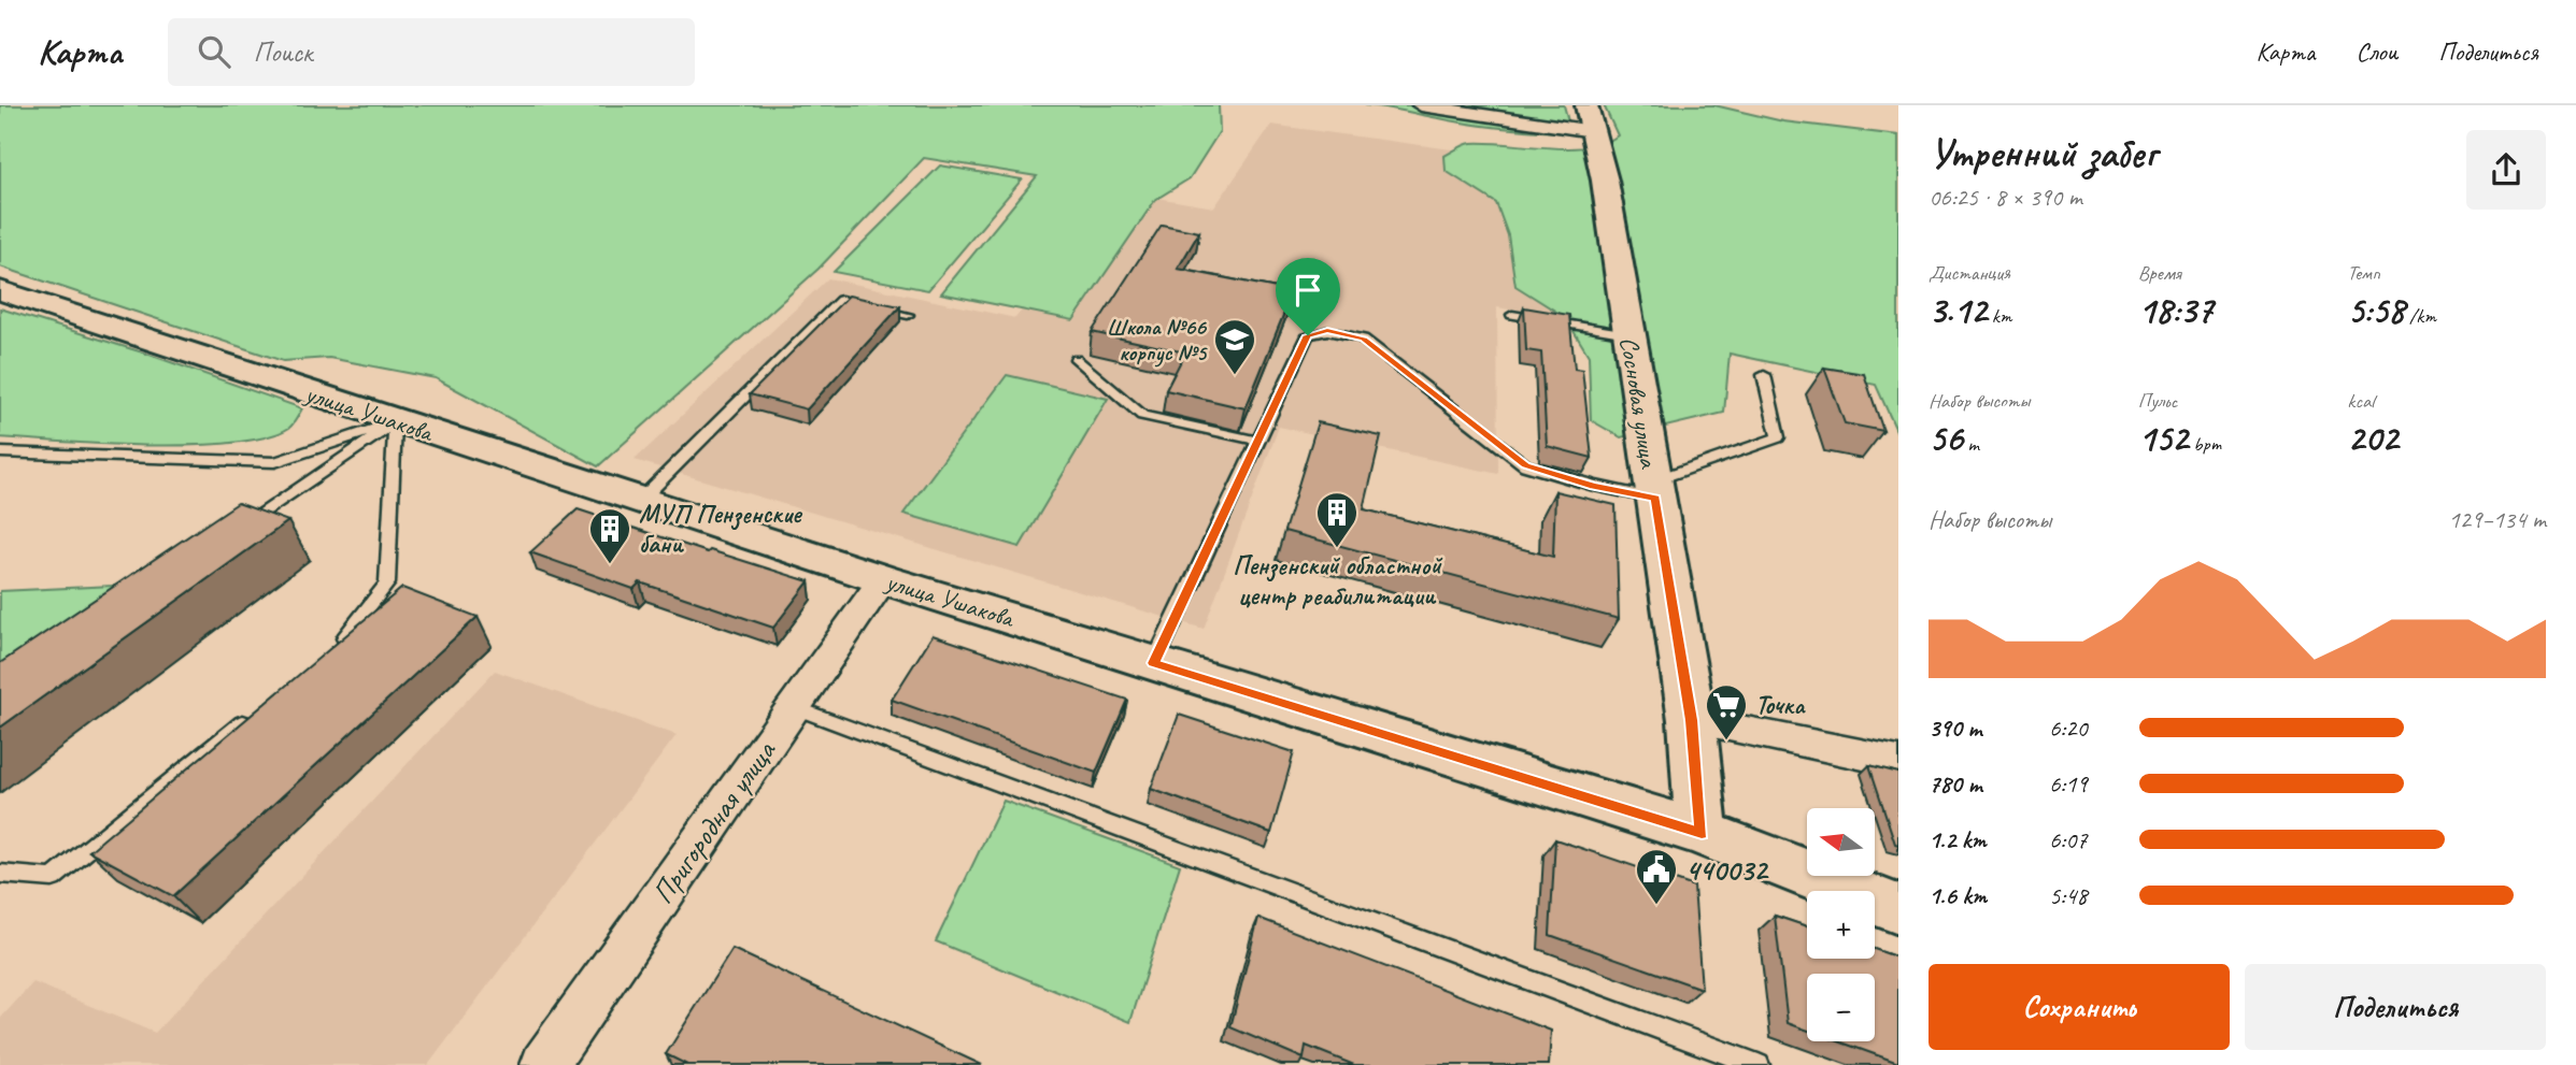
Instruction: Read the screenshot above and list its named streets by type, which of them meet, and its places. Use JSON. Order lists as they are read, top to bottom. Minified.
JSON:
{"streets":{"main road":["Сосновая улица","улица Ушакова"],"street":["Пригородная улица"]},"crossings":[["Сосновая улица","улица Ушакова"],["улица Ушакова","Пригородная улица"]],"places":{"school or university":["Школа №66 корпус №5"],"building":["Пензенский областной центр реабилитации","МУП Пензенские бани"],"supermarket":["Точка"],"public building":["440032"]},"north":"left","page":{"header":"Карта","search":"Поиск","nav":["Карта","Слои","Поделиться"],"heading":["Утренний забег","06:25 · 8 × 390 m"],"stats":[["Дистанция","3.12 km"],["Время","18:37"],["Темп","5:58 /km"],["Набор высоты","56 m"],["Пульс","152 bpm"],["kcal","202"]],"chart":["Набор высоты","129–134 m"],"list":[{"name":"390 m","note":"6:20"},{"name":"780 m","note":"6:19"},{"name":"1.2 km","note":"6:07"},{"name":"1.6 km","note":"5:48"}],"map_buttons":["+","−"],"buttons":["Сохранить","Поделиться"]}}
